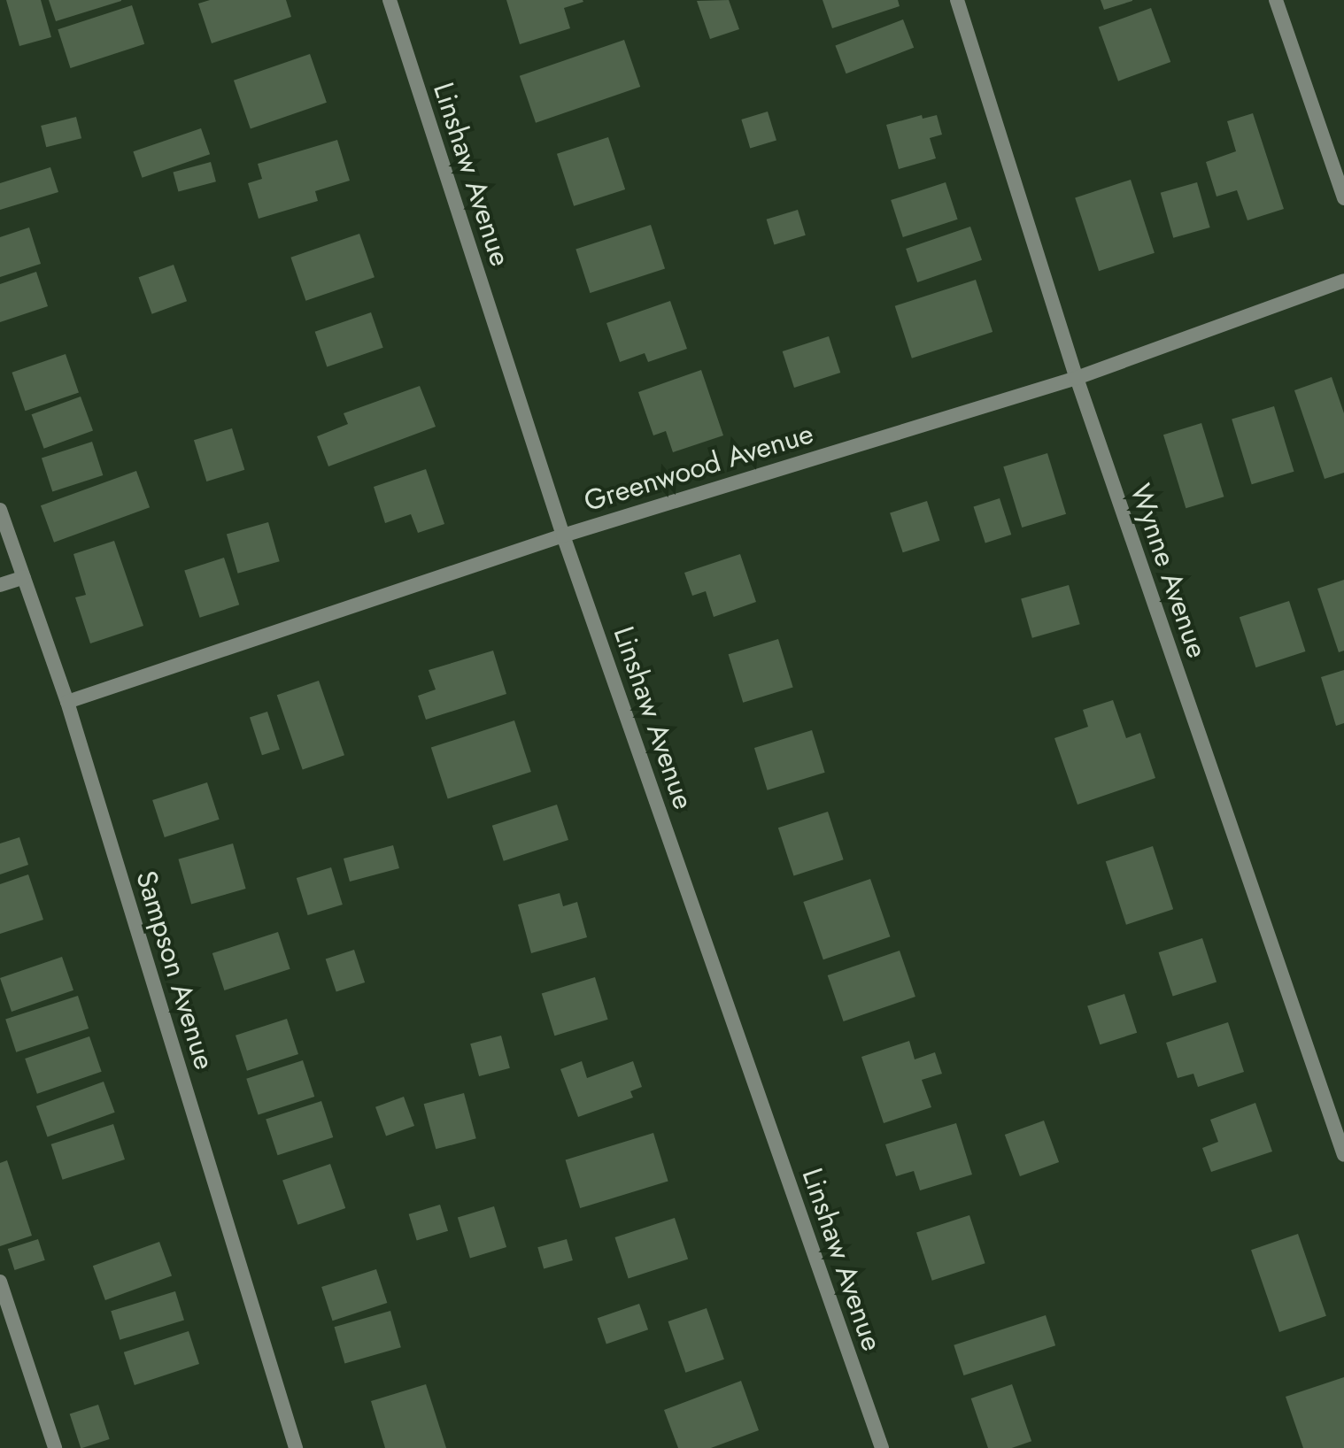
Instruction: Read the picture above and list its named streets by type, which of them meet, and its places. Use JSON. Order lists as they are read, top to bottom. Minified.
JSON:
{"streets":{"street":["Linshaw Avenue","Greenwood Avenue","Wynne Avenue","Sampson Avenue"]},"crossings":[["Linshaw Avenue","Greenwood Avenue"],["Greenwood Avenue","Wynne Avenue"],["Greenwood Avenue","Sampson Avenue"]]}
